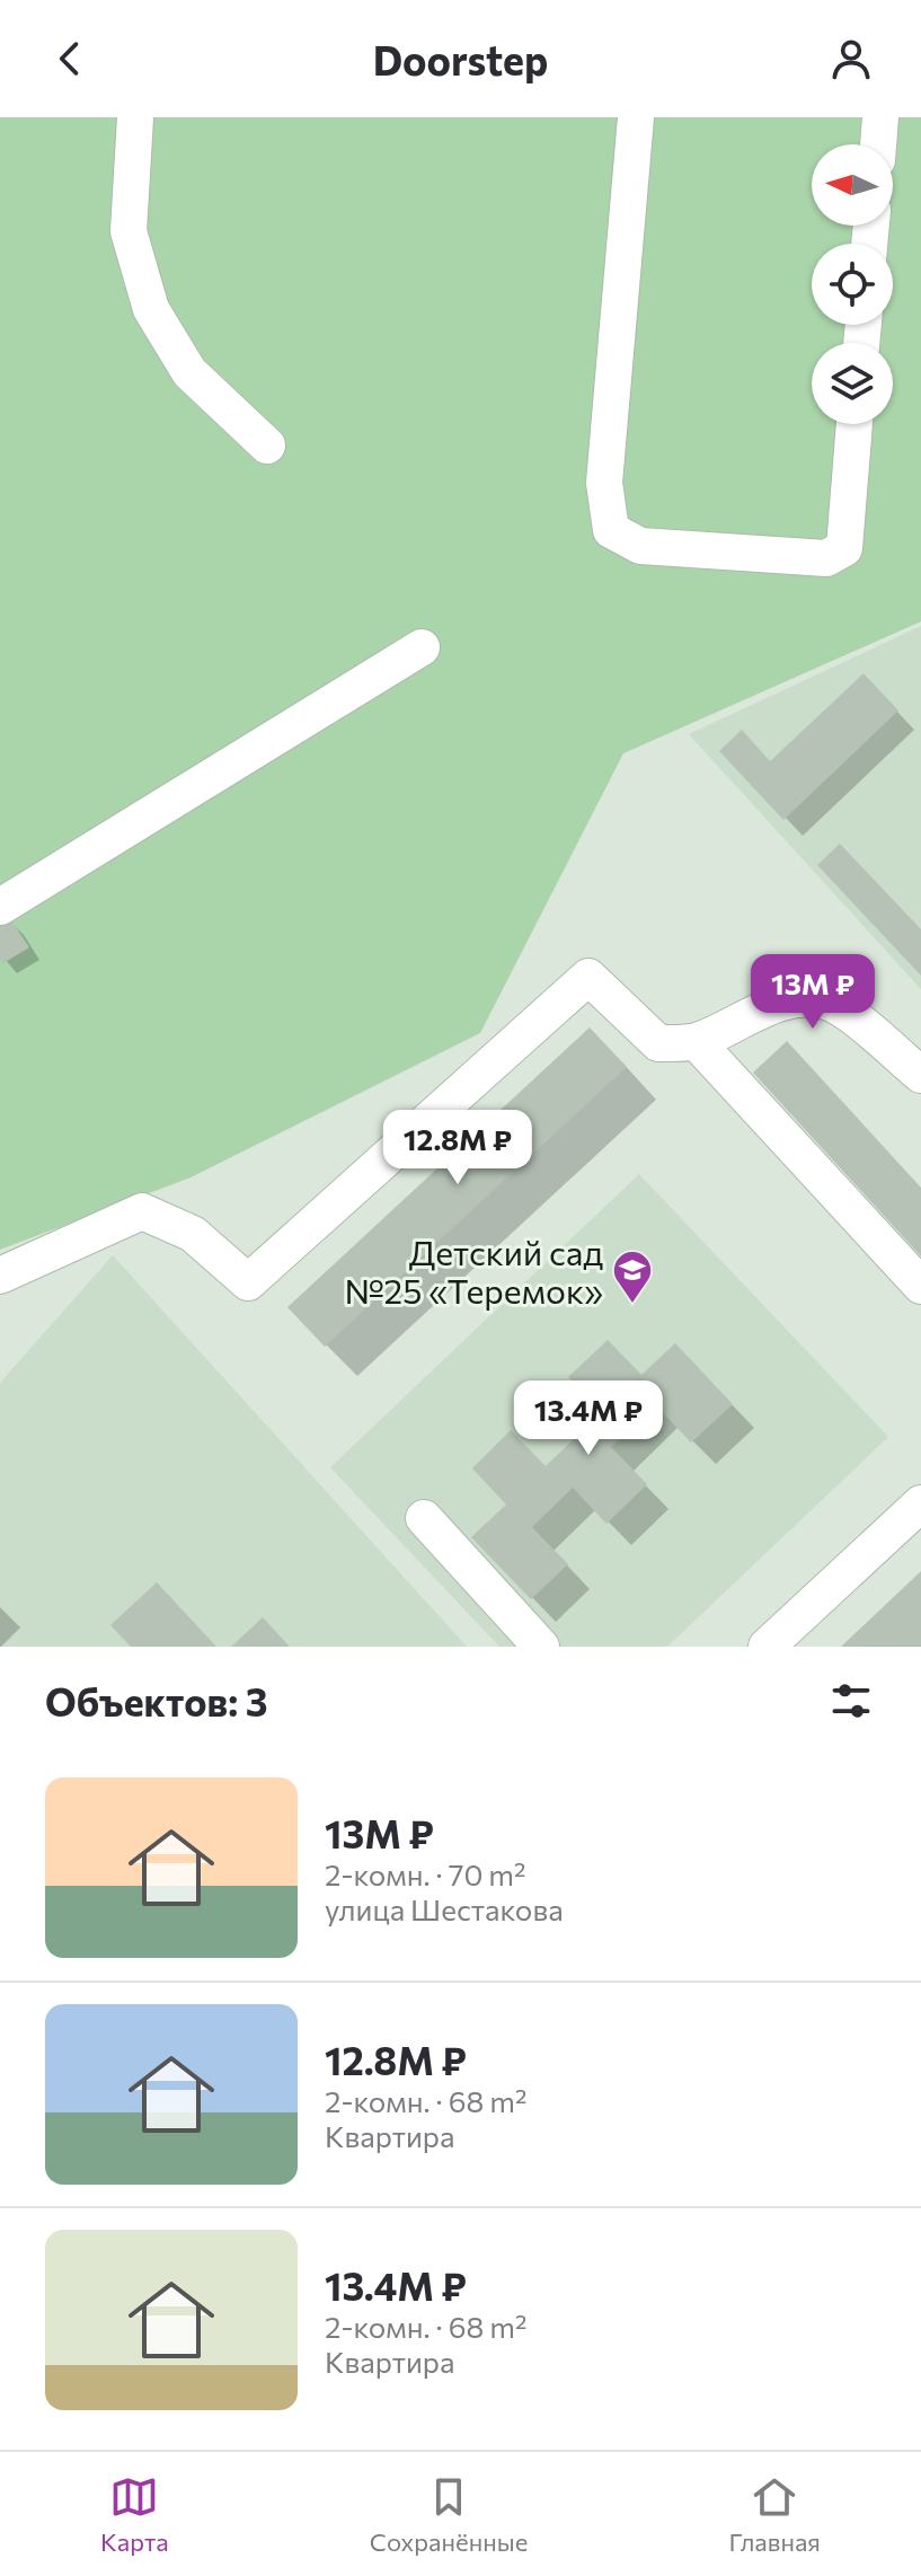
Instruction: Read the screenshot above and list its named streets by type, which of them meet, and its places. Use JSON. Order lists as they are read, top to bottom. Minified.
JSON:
{"places":{"school or university":["Детский сад №25 «Теремок»"]},"north":"left","page":{"header":"Doorstep","price":["13M ₽","12.8M ₽","13.4M ₽"],"heading":"Объектов: 3","list":[{"name":"13M ₽","note":"2-комн. · 70 m² · улица Шестакова"},{"name":"12.8M ₽","note":"2-комн. · 68 m² · Квартира"},{"name":"13.4M ₽","note":"2-комн. · 68 m² · Квартира"}],"tabs":["Карта","Сохранённые","Главная"]}}
